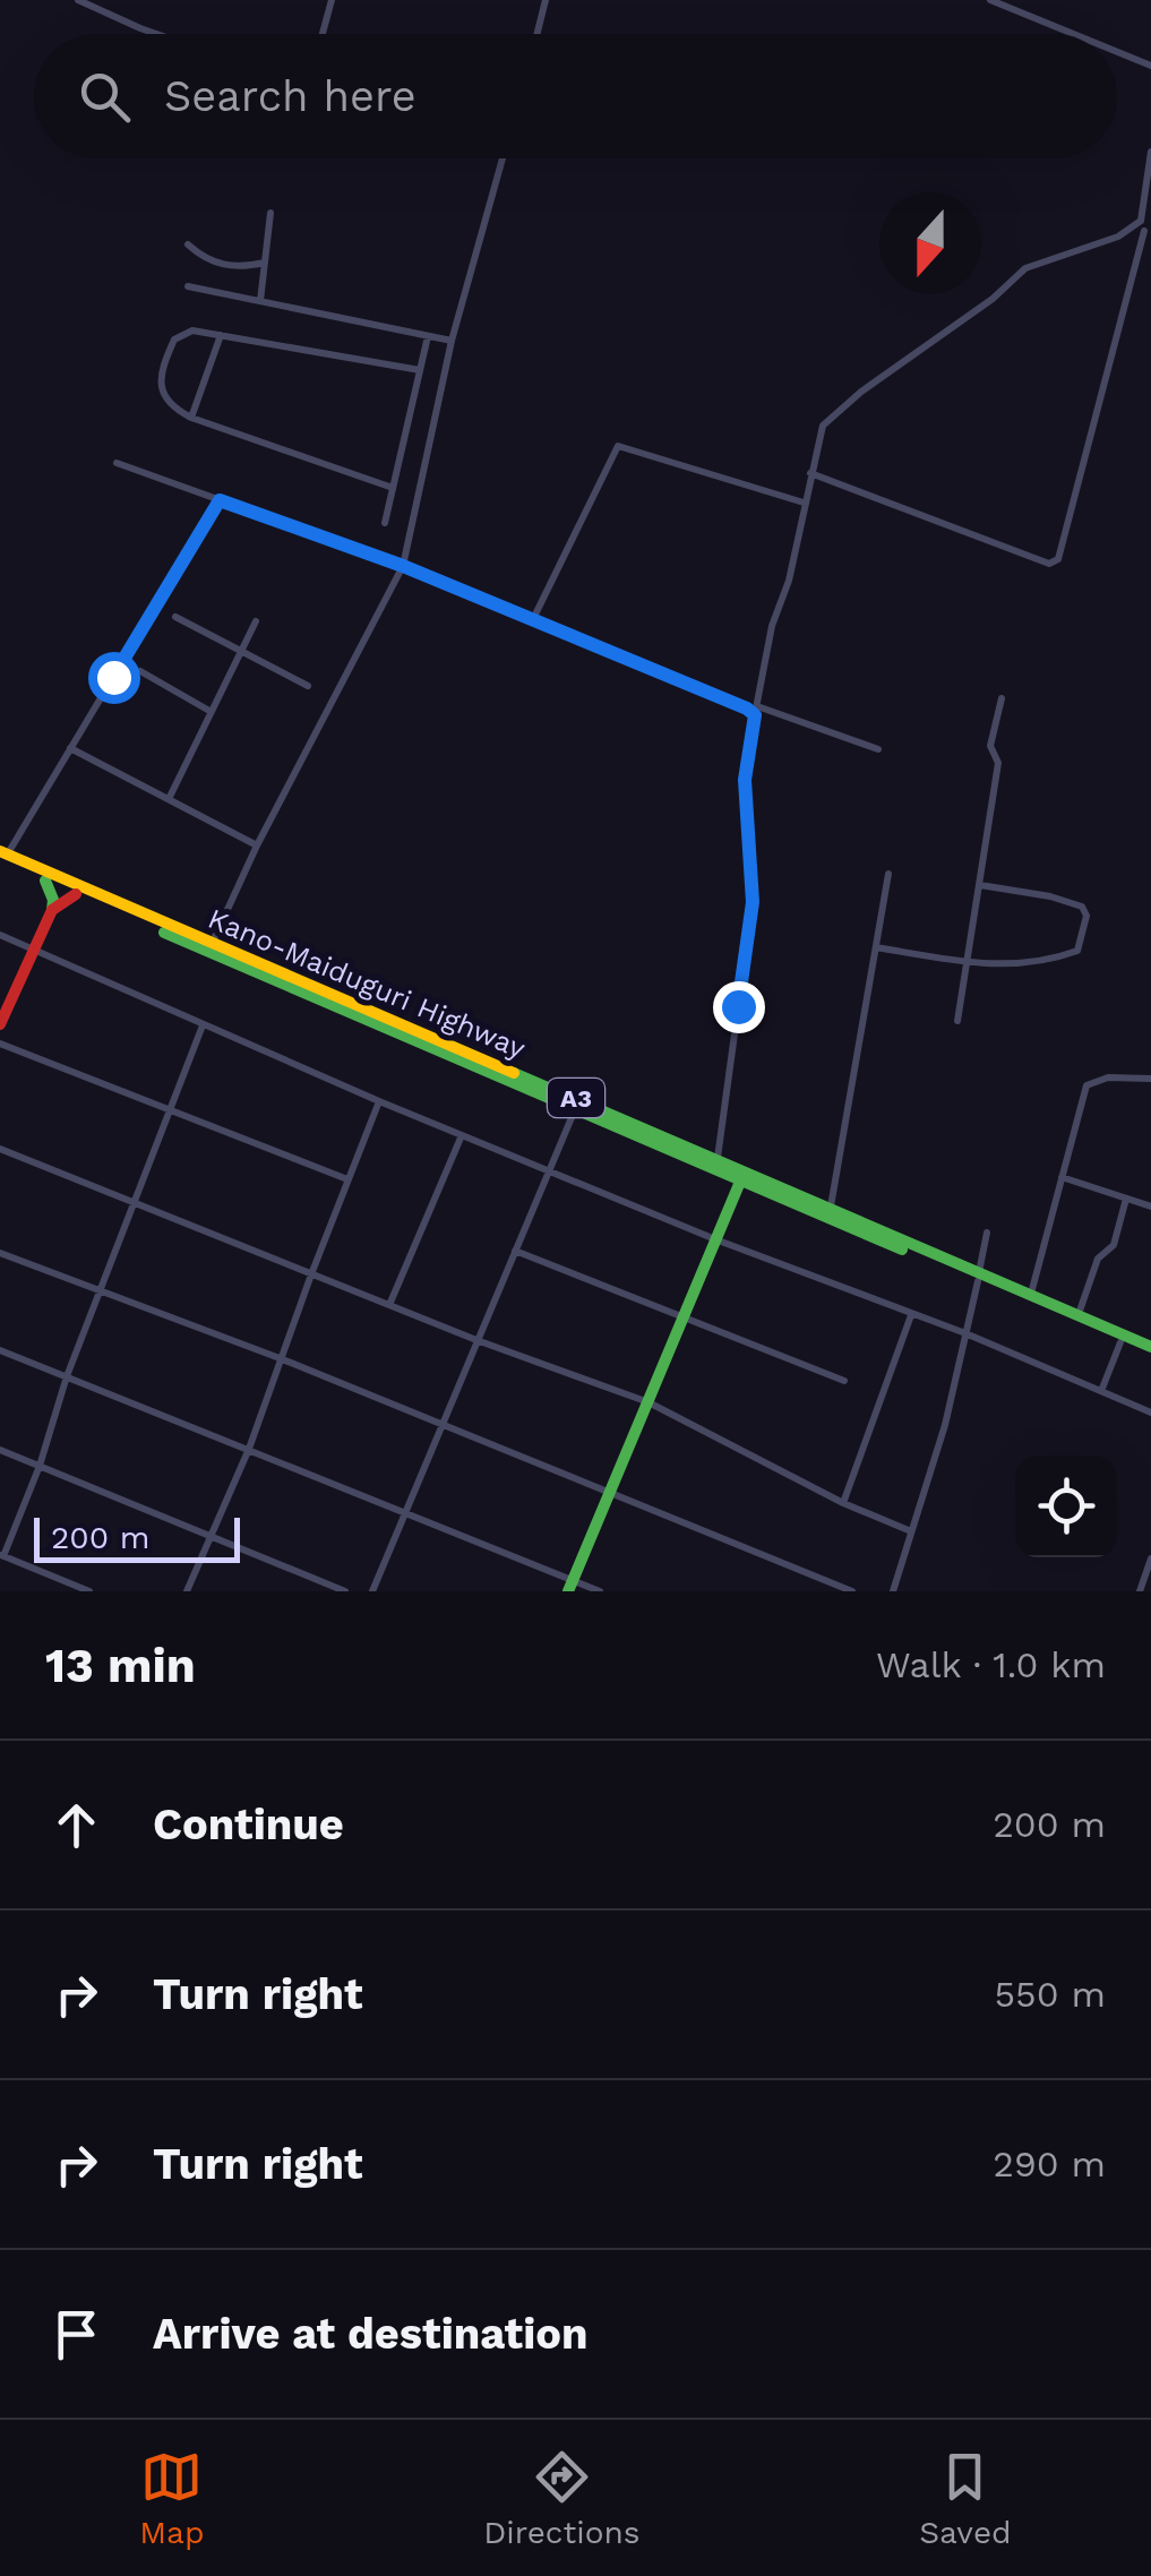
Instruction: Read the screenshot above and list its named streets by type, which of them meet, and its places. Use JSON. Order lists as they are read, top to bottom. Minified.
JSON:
{"streets":{"main road":["Kano-Maiduguri Highway","A3"]},"scale_bar":"200 m","north":"bottom","page":{"search":"Search here","scale":"200 m","heading":["13 min","Walk · 1.0 km"],"list":[["Continue","200 m"],["Turn right","550 m"],["Turn right","290 m"],"Arrive at destination"],"nav":["Map","Directions","Saved"]}}
